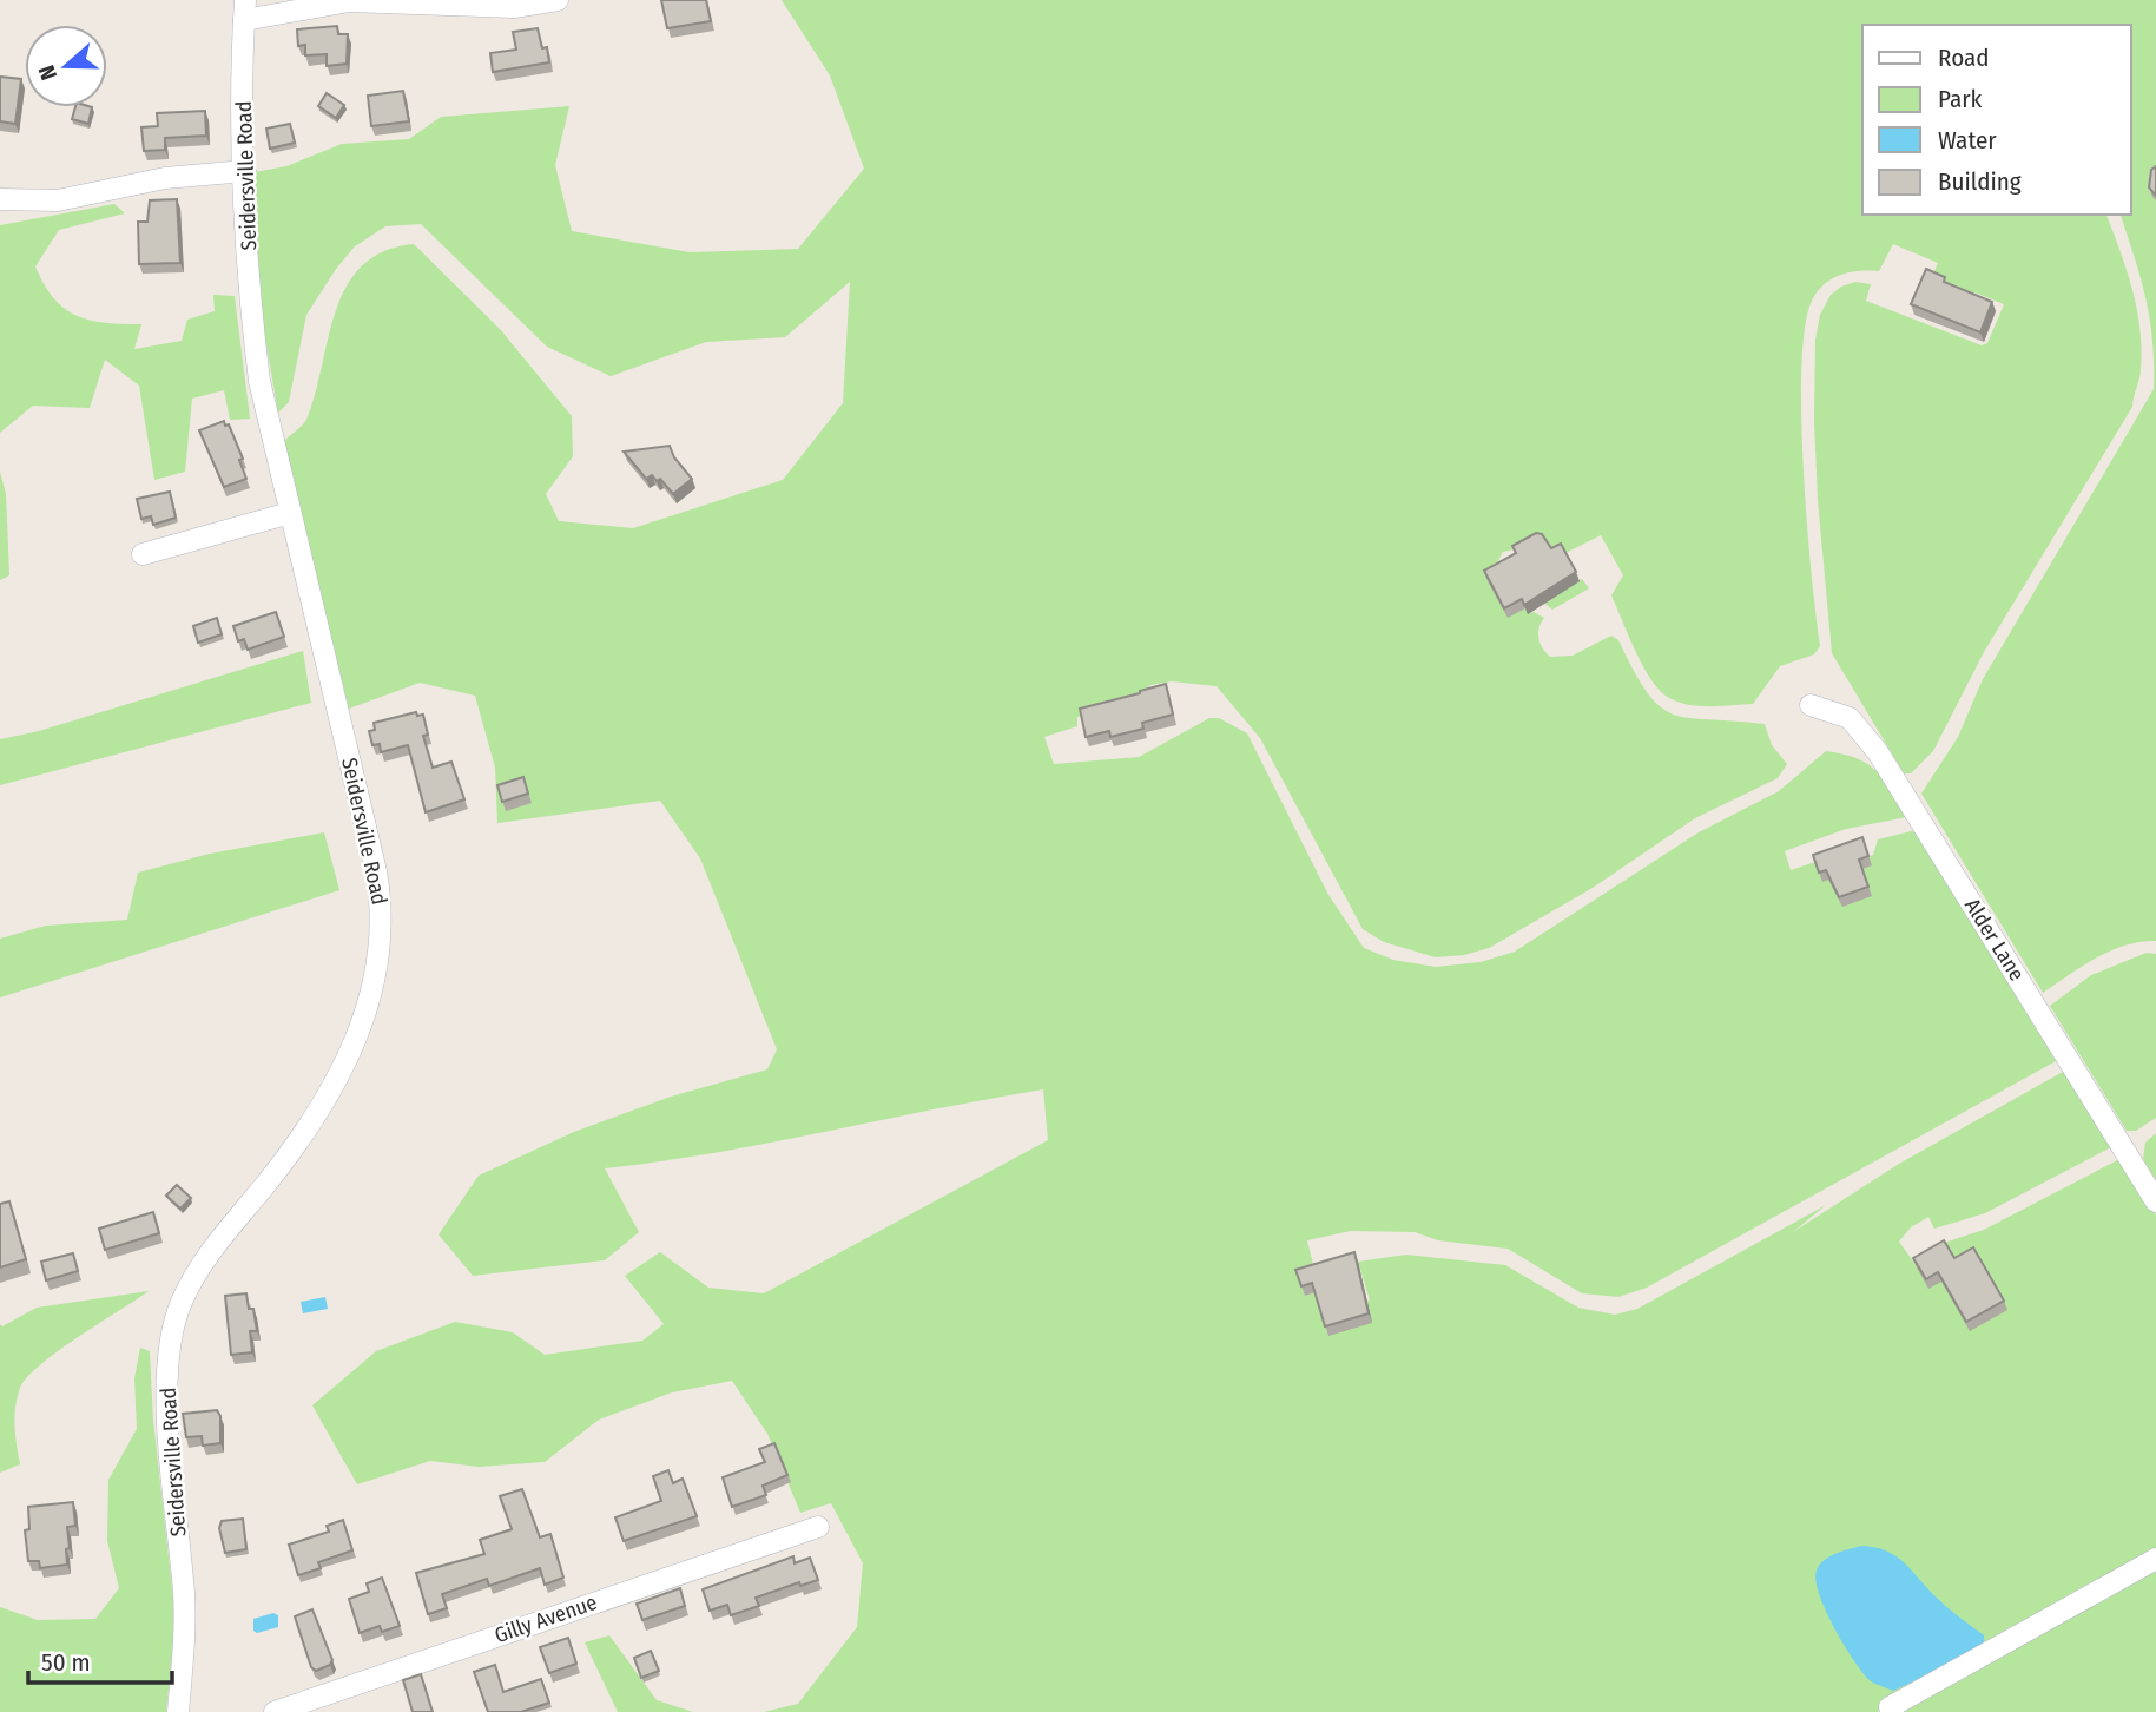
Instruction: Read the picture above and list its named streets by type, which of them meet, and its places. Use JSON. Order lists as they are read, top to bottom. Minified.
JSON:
{"streets":{"street":["Seidersville Road","Alder Lane","Gilly Avenue"]},"legend":["Road","Park","Water","Building"],"scale_bar":"50 m","north":"left"}
